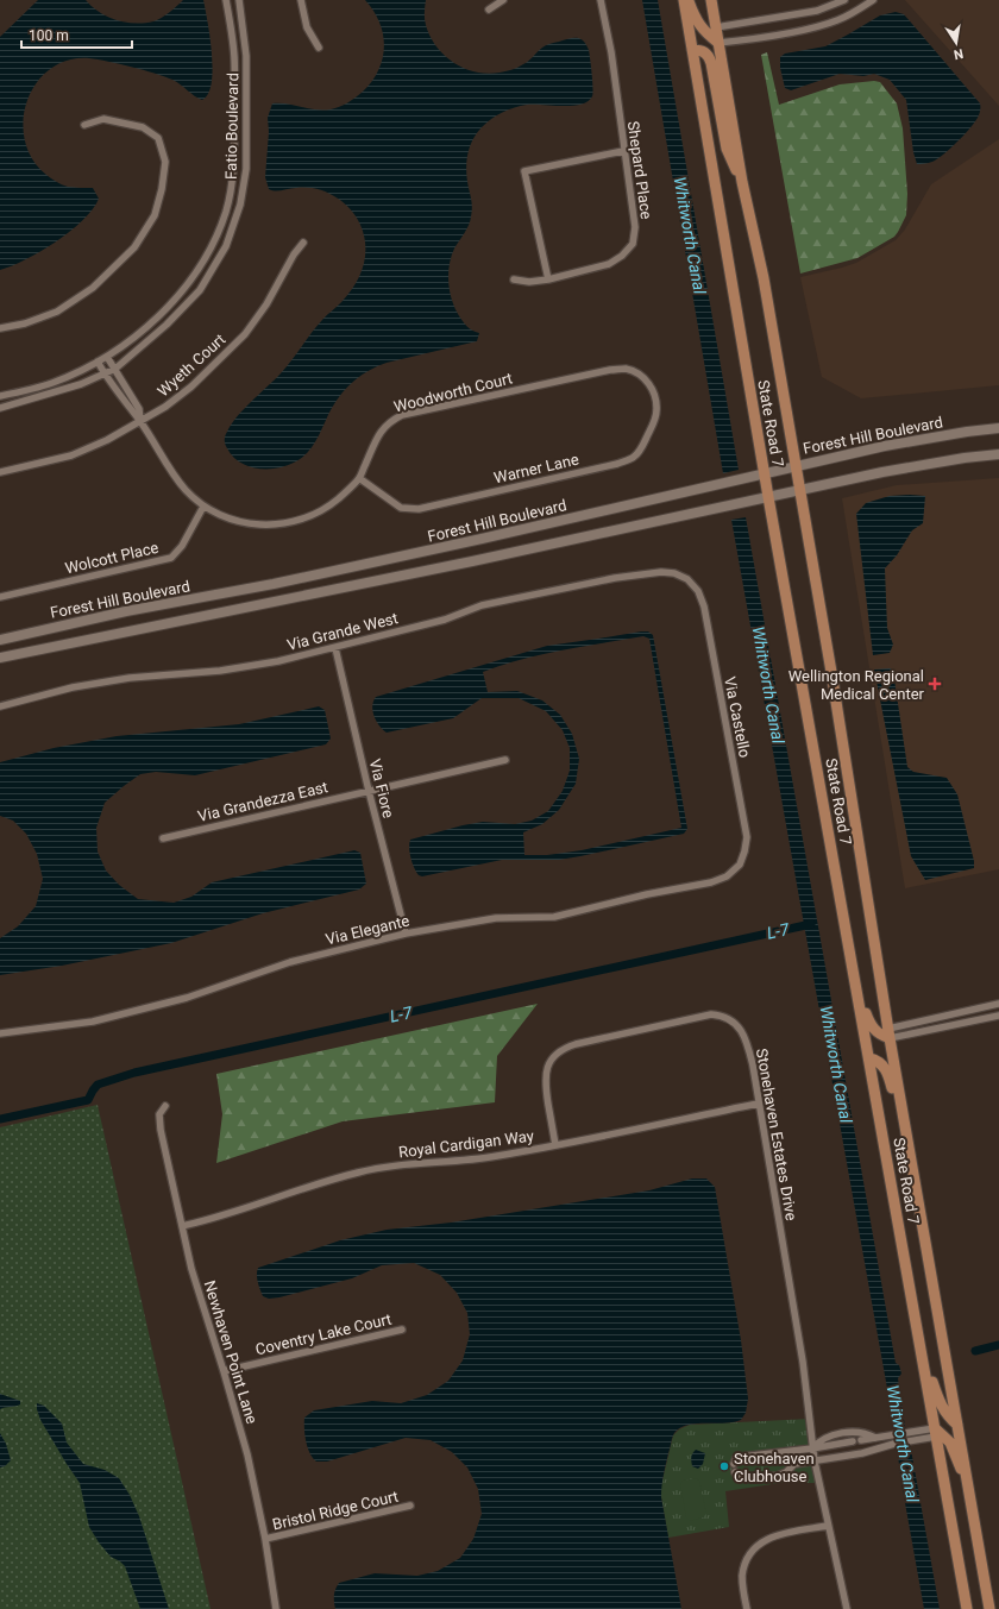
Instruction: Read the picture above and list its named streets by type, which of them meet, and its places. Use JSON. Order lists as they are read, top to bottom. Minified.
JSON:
{"streets":{"main road":["State Road 7","Forest Hill Boulevard"],"street":["Fatio Boulevard","Shepard Place","Wyeth Court","Woodworth Court","Warner Lane","Wolcott Place","Via Grande West","Via Castello","Via Fiore","Via Grandezza East","Via Elegante","Stonehaven Estates Drive","Royal Cardigan Way","Coventry Lake Court","Newhaven Point Lane","Bristol Ridge Court"]},"crossings":[["Fatio Boulevard","Woodworth Court"],["Wyeth Court","Woodworth Court"],["Woodworth Court","Warner Lane"],["Woodworth Court","Wolcott Place"],["State Road 7","Forest Hill Boulevard"],["Via Grande West","Via Castello"],["Via Grande West","Via Fiore"],["Via Castello","Via Elegante"],["Via Fiore","Via Grandezza East"],["Via Fiore","Via Elegante"],["Stonehaven Estates Drive","Royal Cardigan Way"],["Royal Cardigan Way","Newhaven Point Lane"],["Coventry Lake Court","Newhaven Point Lane"],["Newhaven Point Lane","Bristol Ridge Court"]],"water":["Whitworth Canal","L-7"],"places":{"health":["Wellington Regional Medical Center"],"other":["Stonehaven Clubhouse"]},"scale_bar":"100 m","north":"bottom"}
